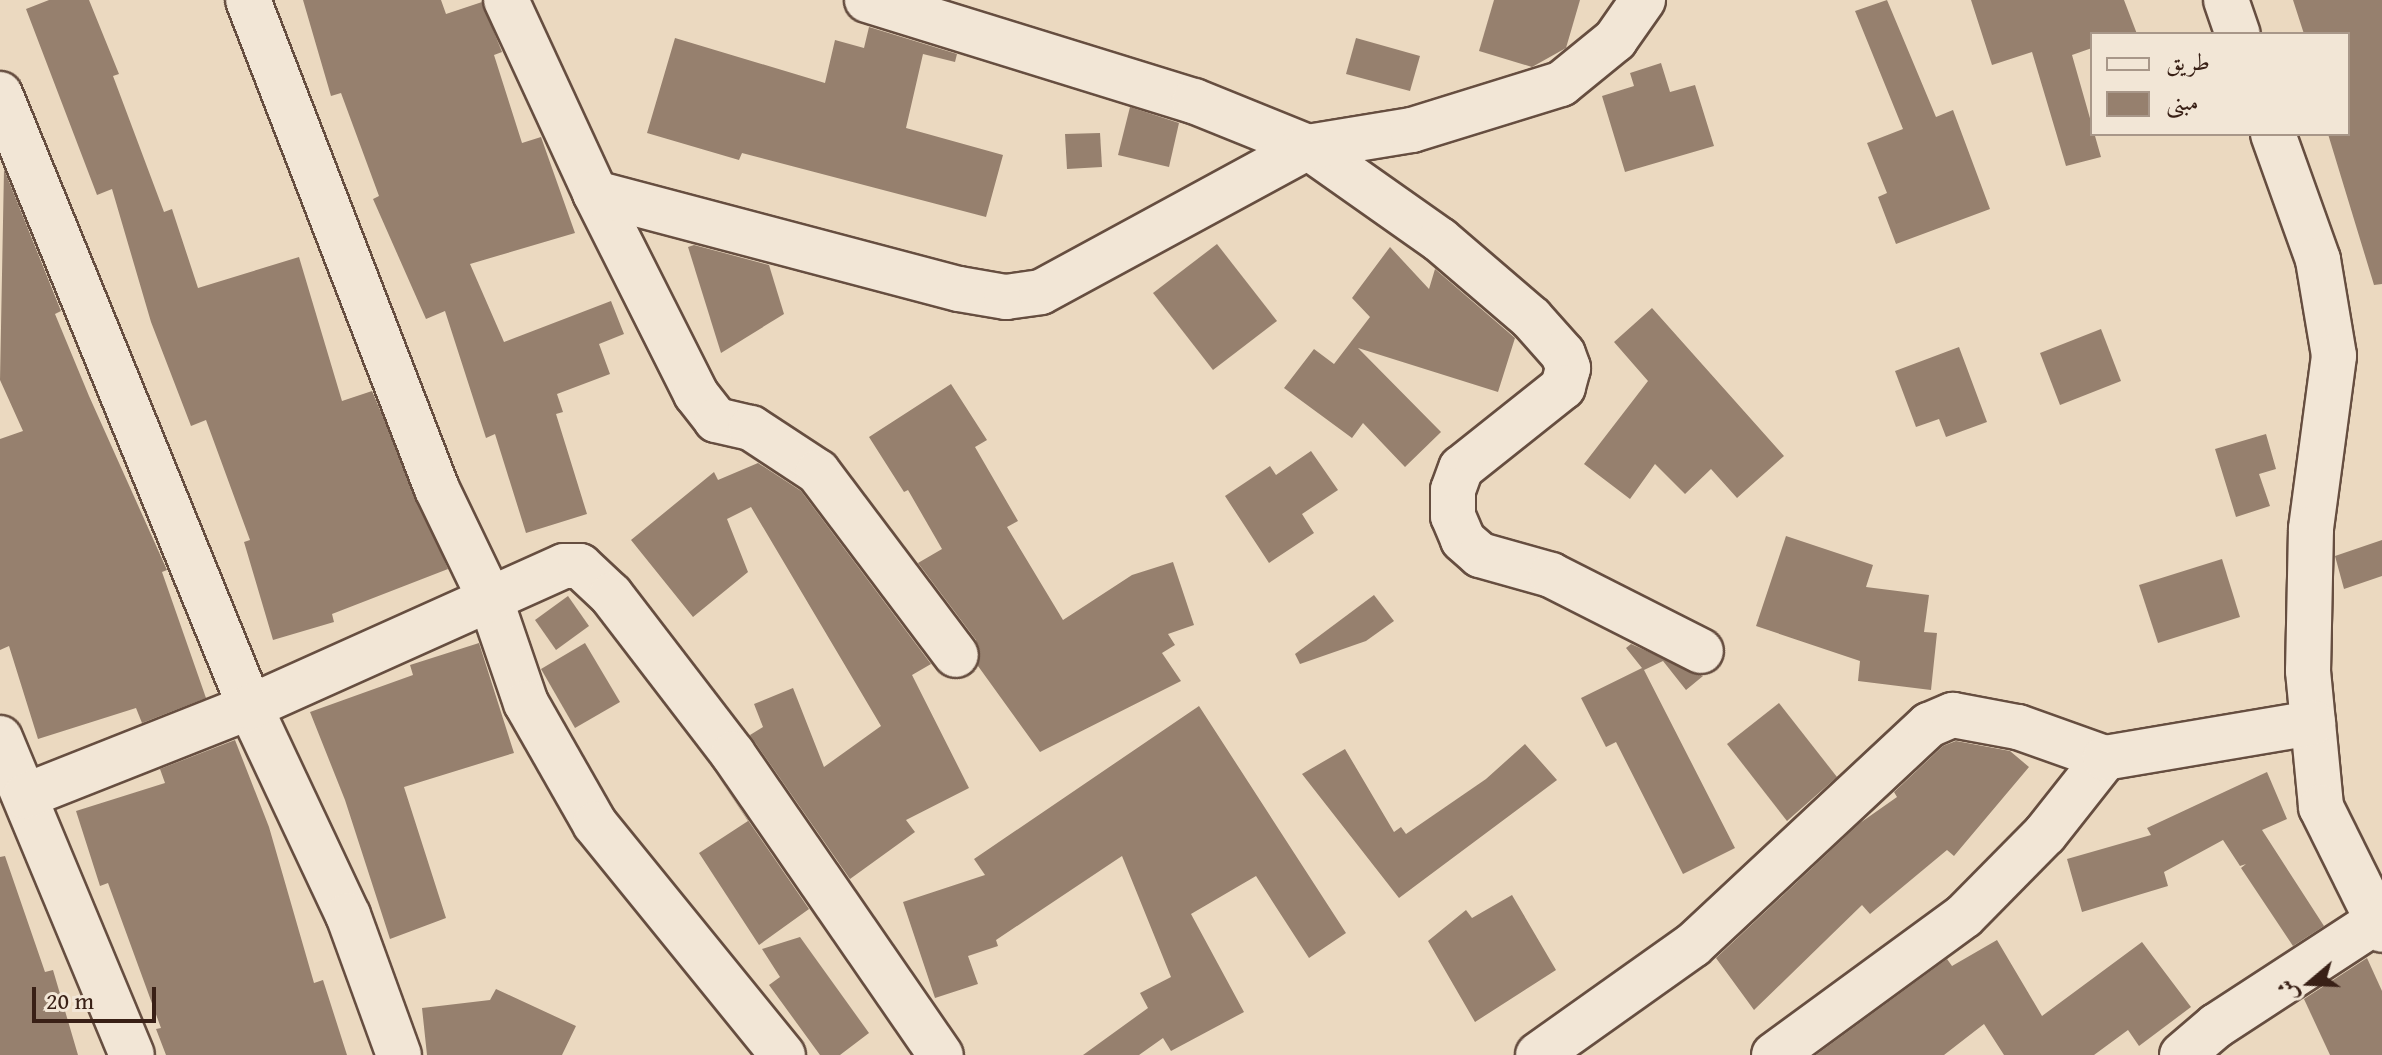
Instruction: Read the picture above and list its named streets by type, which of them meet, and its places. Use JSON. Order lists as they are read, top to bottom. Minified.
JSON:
{"legend":["طريق","مبنى"],"scale_bar":"20 m","north":"left"}
